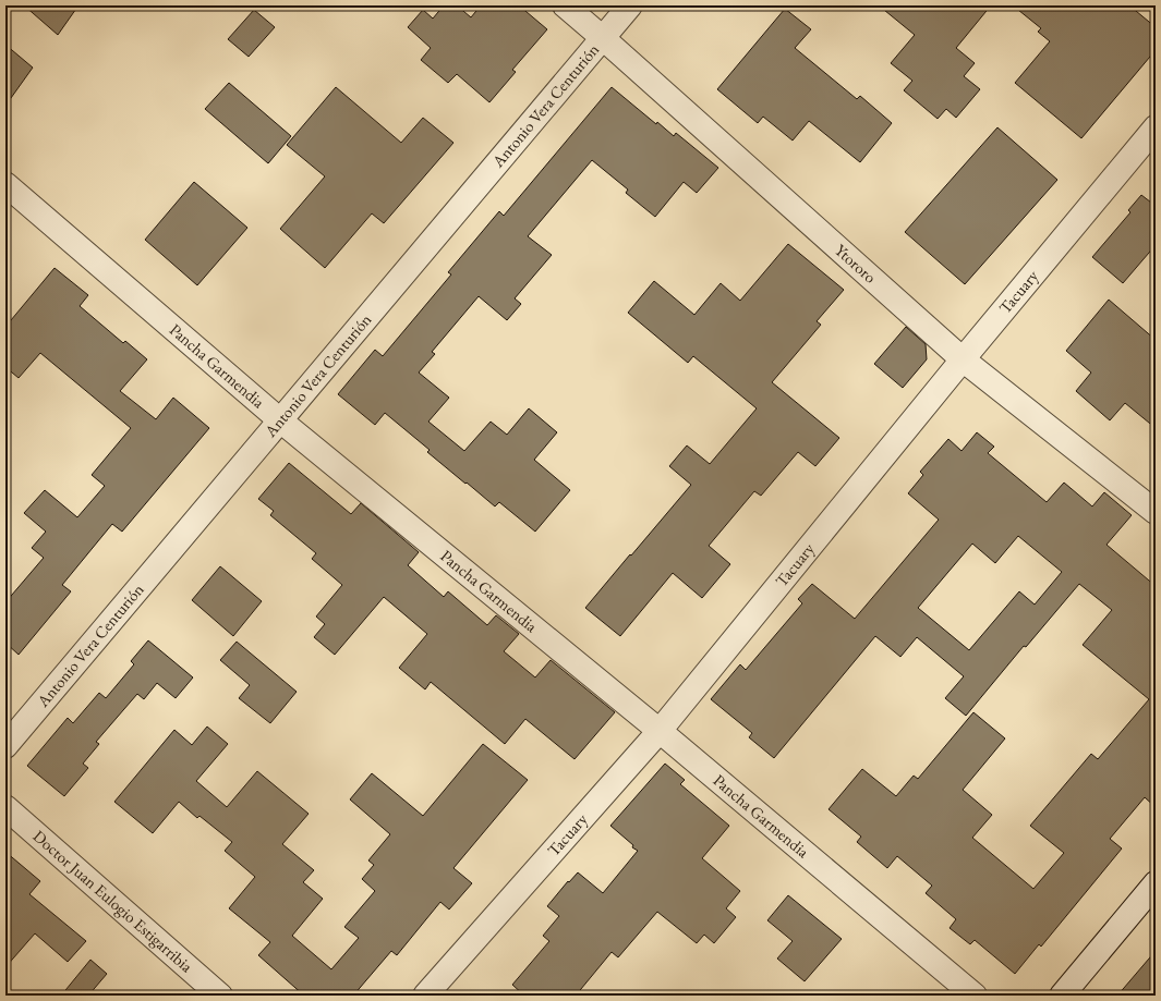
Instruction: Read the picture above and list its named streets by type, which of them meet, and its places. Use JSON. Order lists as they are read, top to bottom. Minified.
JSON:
{"streets":{"street":["Antonio Vera Centurión","Ytororo","Tacuary","Pancha Garmendia","Doctor Juan Eulogio Estigarribia"]},"crossings":[["Antonio Vera Centurión","Ytororo"],["Antonio Vera Centurión","Pancha Garmendia"],["Ytororo","Tacuary"],["Tacuary","Pancha Garmendia"]]}
